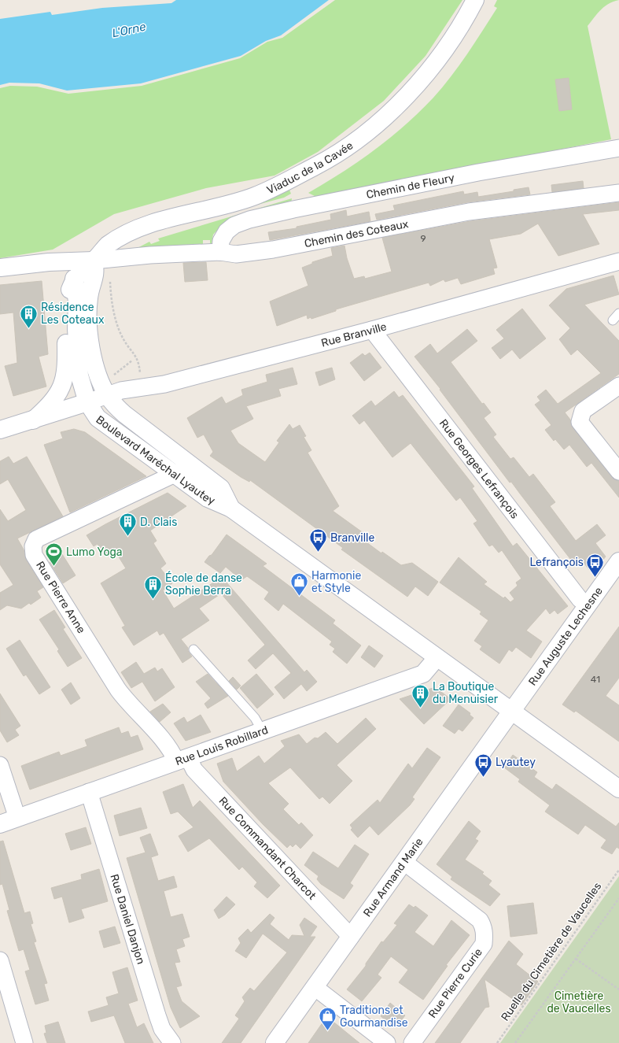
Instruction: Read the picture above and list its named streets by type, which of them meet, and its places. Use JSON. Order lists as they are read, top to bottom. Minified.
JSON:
{"streets":{"main road":["Viaduc de la Cavée","Boulevard Maréchal Lyautey","Rue Auguste Lechesne","Rue Louis Robillard","Rue Armand Marie"],"street":["Chemin de Fleury","Chemin des Coteaux","Rue Branville","Rue Georges Lefrançois","Rue Pierre Anne","Rue Commandant Charcot","Rue Daniel Danjon","Rue Pierre Curie"],"path":["Ruelle du Cimetière de Vaucelles"]},"crossings":[["Viaduc de la Cavée","Chemin des Coteaux"],["Viaduc de la Cavée","Boulevard Maréchal Lyautey"],["Chemin de Fleury","Chemin des Coteaux"],["Chemin des Coteaux","Boulevard Maréchal Lyautey"],["Rue Branville","Boulevard Maréchal Lyautey"],["Rue Branville","Rue Georges Lefrançois"],["Boulevard Maréchal Lyautey","Rue Pierre Anne"],["Boulevard Maréchal Lyautey","Rue Auguste Lechesne"],["Boulevard Maréchal Lyautey","Rue Louis Robillard"],["Boulevard Maréchal Lyautey","Rue Armand Marie"],["Rue Georges Lefrançois","Rue Auguste Lechesne"],["Rue Pierre Anne","Rue Louis Robillard"],["Rue Pierre Anne","Rue Commandant Charcot"],["Rue Auguste Lechesne","Rue Armand Marie"],["Rue Louis Robillard","Rue Commandant Charcot"],["Rue Louis Robillard","Rue Daniel Danjon"],["Rue Commandant Charcot","Rue Armand Marie"],["Rue Armand Marie","Rue Pierre Curie"]],"water":["L'Orne"],"parks":["Cimetière de Vaucelles"],"places":{"building":["Résidence Les Coteaux","D. Clais","École de danse Sophie Berra","La Boutique du Menuisier"],"bus stop":["Branville","Lefrançois","Lyautey"],"sports":["Lumo Yoga"],"shop":["Harmonie et Style","Traditions et Gourmandise"]},"house_numbers":["9","41"]}
